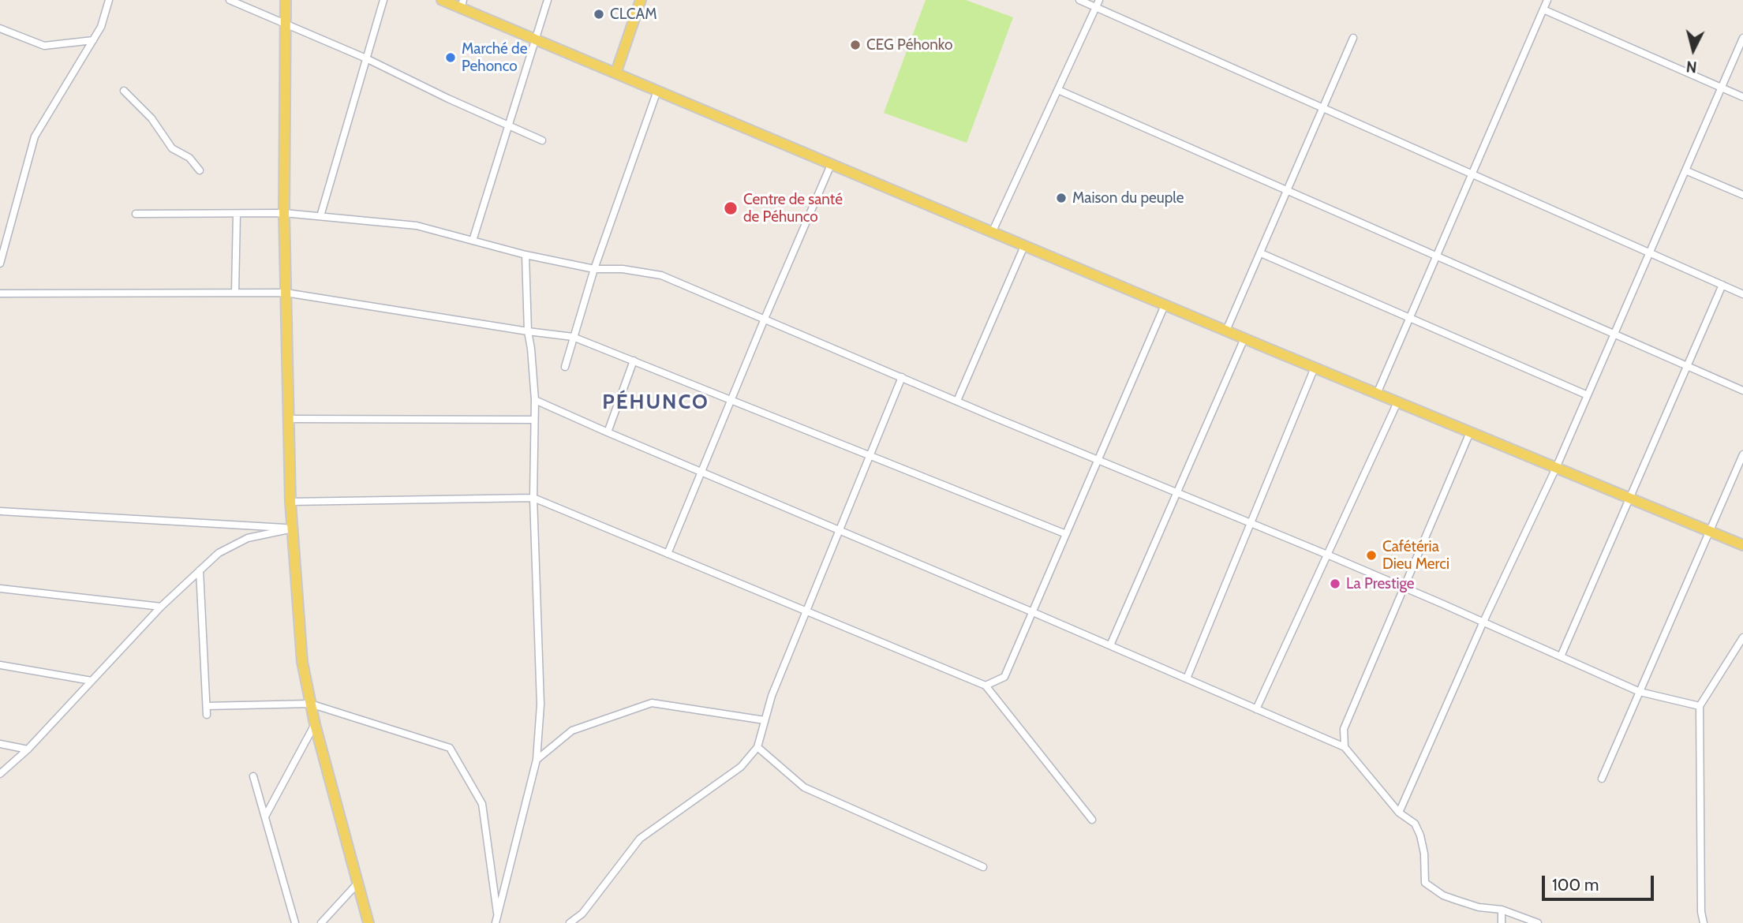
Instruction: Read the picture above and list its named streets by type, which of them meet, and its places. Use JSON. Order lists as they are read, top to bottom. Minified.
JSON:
{"districts":["PÉHUNCO"],"places":["CLCAM","CEG Péhonko","Marché de Pehonco","Maison du peuple","Centre de santé de Péhunco","Cafétéria Dieu Merci","La Prestige"],"scale_bar":"100 m","north":"bottom"}
